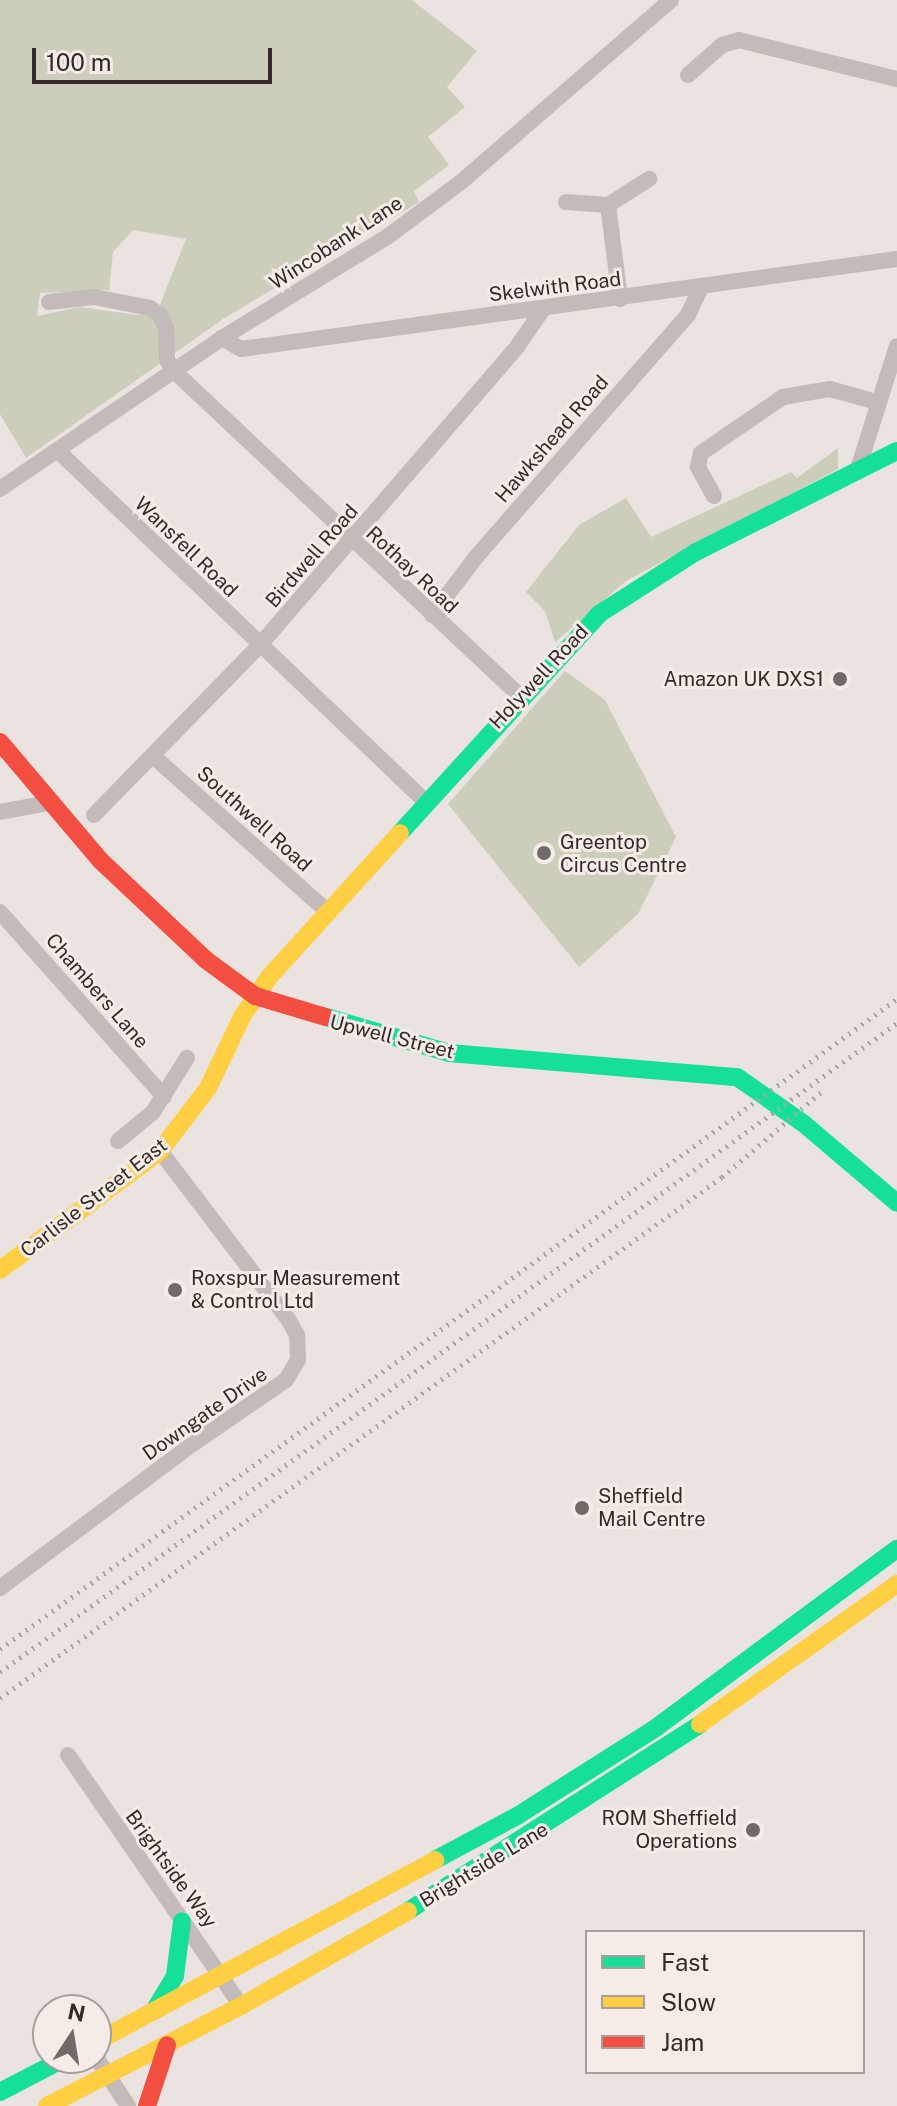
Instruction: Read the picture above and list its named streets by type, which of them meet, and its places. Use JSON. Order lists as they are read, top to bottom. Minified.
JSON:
{"streets":{"main road":["Holywell Road","Upwell Street","Carlisle Street East","Brightside Lane"],"street":["Wincobank Lane","Skelwith Road","Hawkshead Road","Wansfell Road","Birdwell Road","Rothay Road","Southwell Road","Chambers Lane","Downgate Drive","Brightside Way"]},"crossings":[["Wincobank Lane","Skelwith Road"],["Wincobank Lane","Wansfell Road"],["Wincobank Lane","Rothay Road"],["Skelwith Road","Hawkshead Road"],["Skelwith Road","Birdwell Road"],["Hawkshead Road","Rothay Road"],["Wansfell Road","Birdwell Road"],["Wansfell Road","Holywell Road"],["Birdwell Road","Rothay Road"],["Birdwell Road","Southwell Road"],["Rothay Road","Holywell Road"],["Holywell Road","Southwell Road"],["Holywell Road","Upwell Street"],["Holywell Road","Carlisle Street East"],["Upwell Street","Carlisle Street East"],["Carlisle Street East","Downgate Drive"],["Brightside Lane","Brightside Way"]],"places":["Amazon UK DXS1","Greentop Circus Centre","Roxspur Measurement & Control Ltd","Sheffield Mail Centre","ROM Sheffield Operations"],"legend":["Fast","Slow","Jam"],"scale_bar":"100 m","north":"top"}
